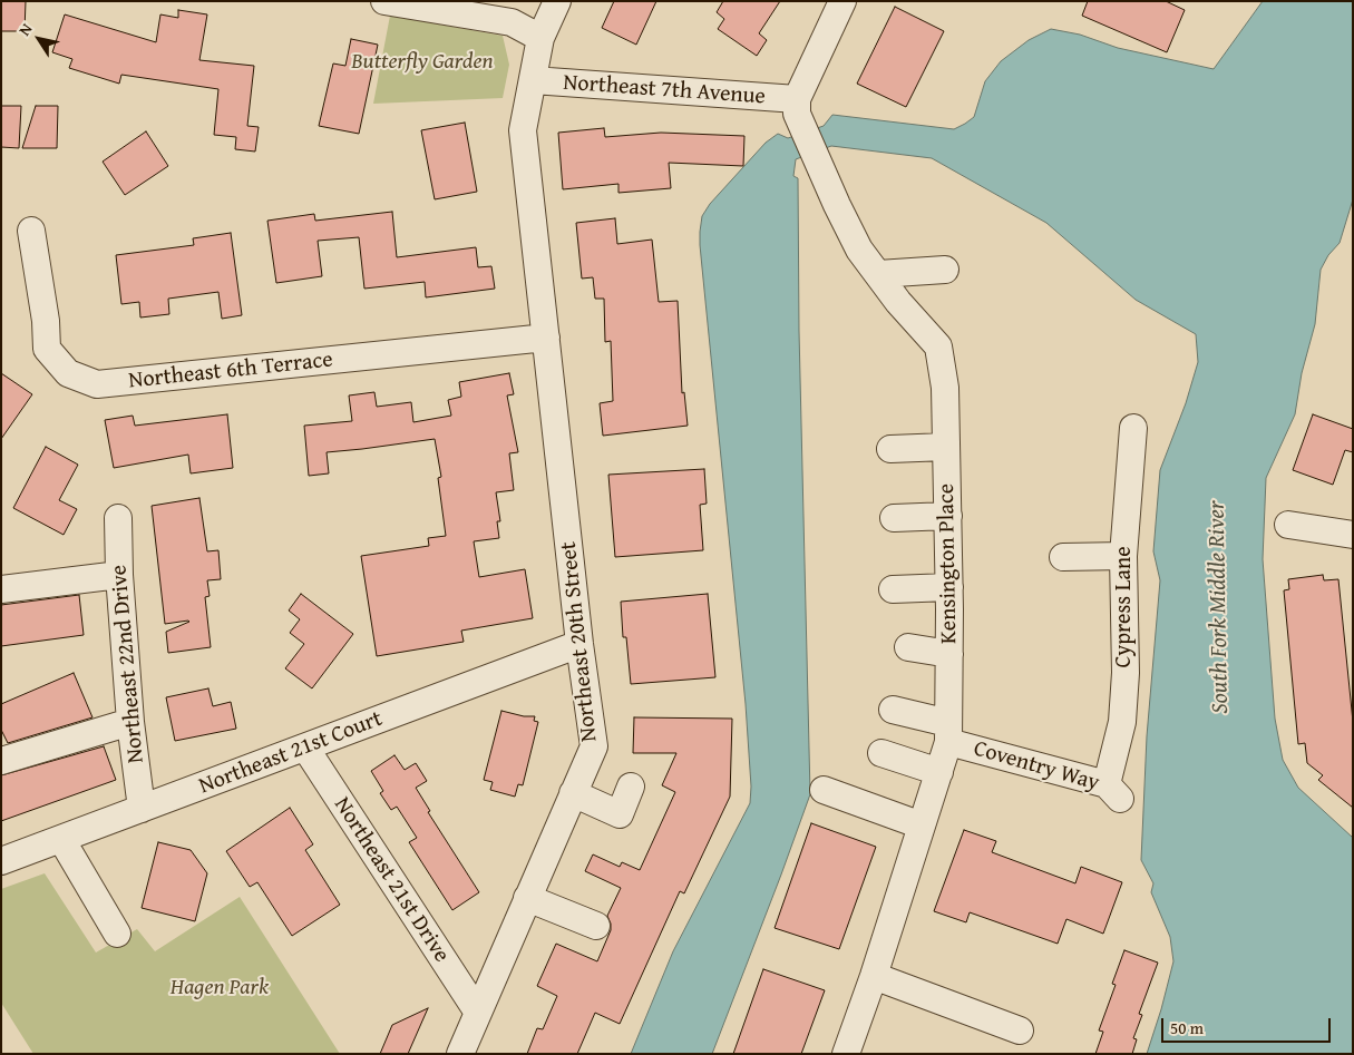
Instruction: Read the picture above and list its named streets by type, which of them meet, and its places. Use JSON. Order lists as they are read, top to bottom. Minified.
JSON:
{"streets":{"street":["Northeast 7th Avenue","Northeast 6th Terrace","Kensington Place","Cypress Lane","Northeast 20th Street","Northeast 22nd Drive","Northeast 21st Court","Coventry Way","Northeast 21st Drive"]},"crossings":[["Northeast 7th Avenue","Kensington Place"],["Northeast 7th Avenue","Northeast 20th Street"],["Northeast 6th Terrace","Northeast 20th Street"],["Kensington Place","Coventry Way"],["Cypress Lane","Coventry Way"],["Northeast 20th Street","Northeast 21st Court"],["Northeast 20th Street","Northeast 21st Drive"],["Northeast 22nd Drive","Northeast 21st Court"],["Northeast 21st Court","Northeast 21st Drive"]],"water":["South Fork Middle River"],"parks":["Butterfly Garden","Hagen Park"],"scale_bar":"50 m","north":"top left"}
